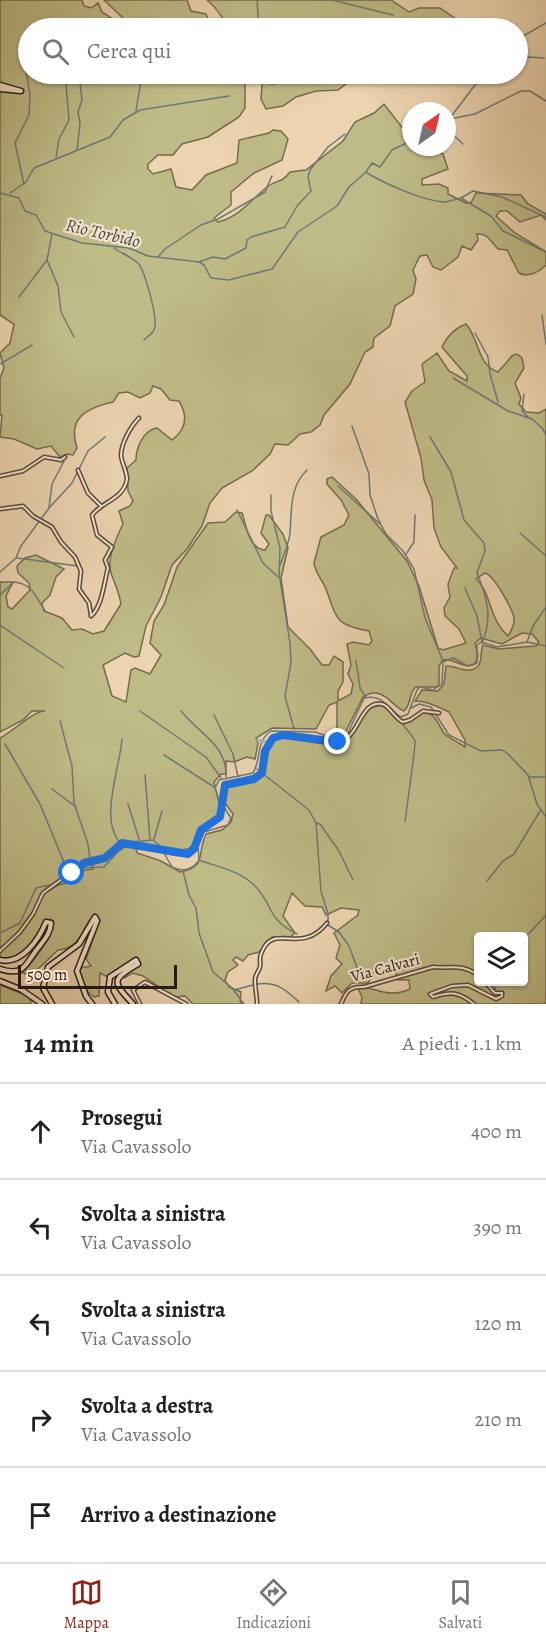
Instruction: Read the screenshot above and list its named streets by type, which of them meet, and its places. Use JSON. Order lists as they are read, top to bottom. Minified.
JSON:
{"streets":{"street":["Via Calvari"]},"water":["Rio Torbido"],"scale_bar":"500 m","north":"top right","page":{"search":"Cerca qui","scale":"500 m","heading":["14 min","A piedi · 1.1 km"],"list":[["Prosegui","Via Cavassolo","400 m"],["Svolta a sinistra","Via Cavassolo","390 m"],["Svolta a sinistra","Via Cavassolo","120 m"],["Svolta a destra","Via Cavassolo","210 m"],"Arrivo a destinazione"],"nav":["Mappa","Indicazioni","Salvati"]}}
